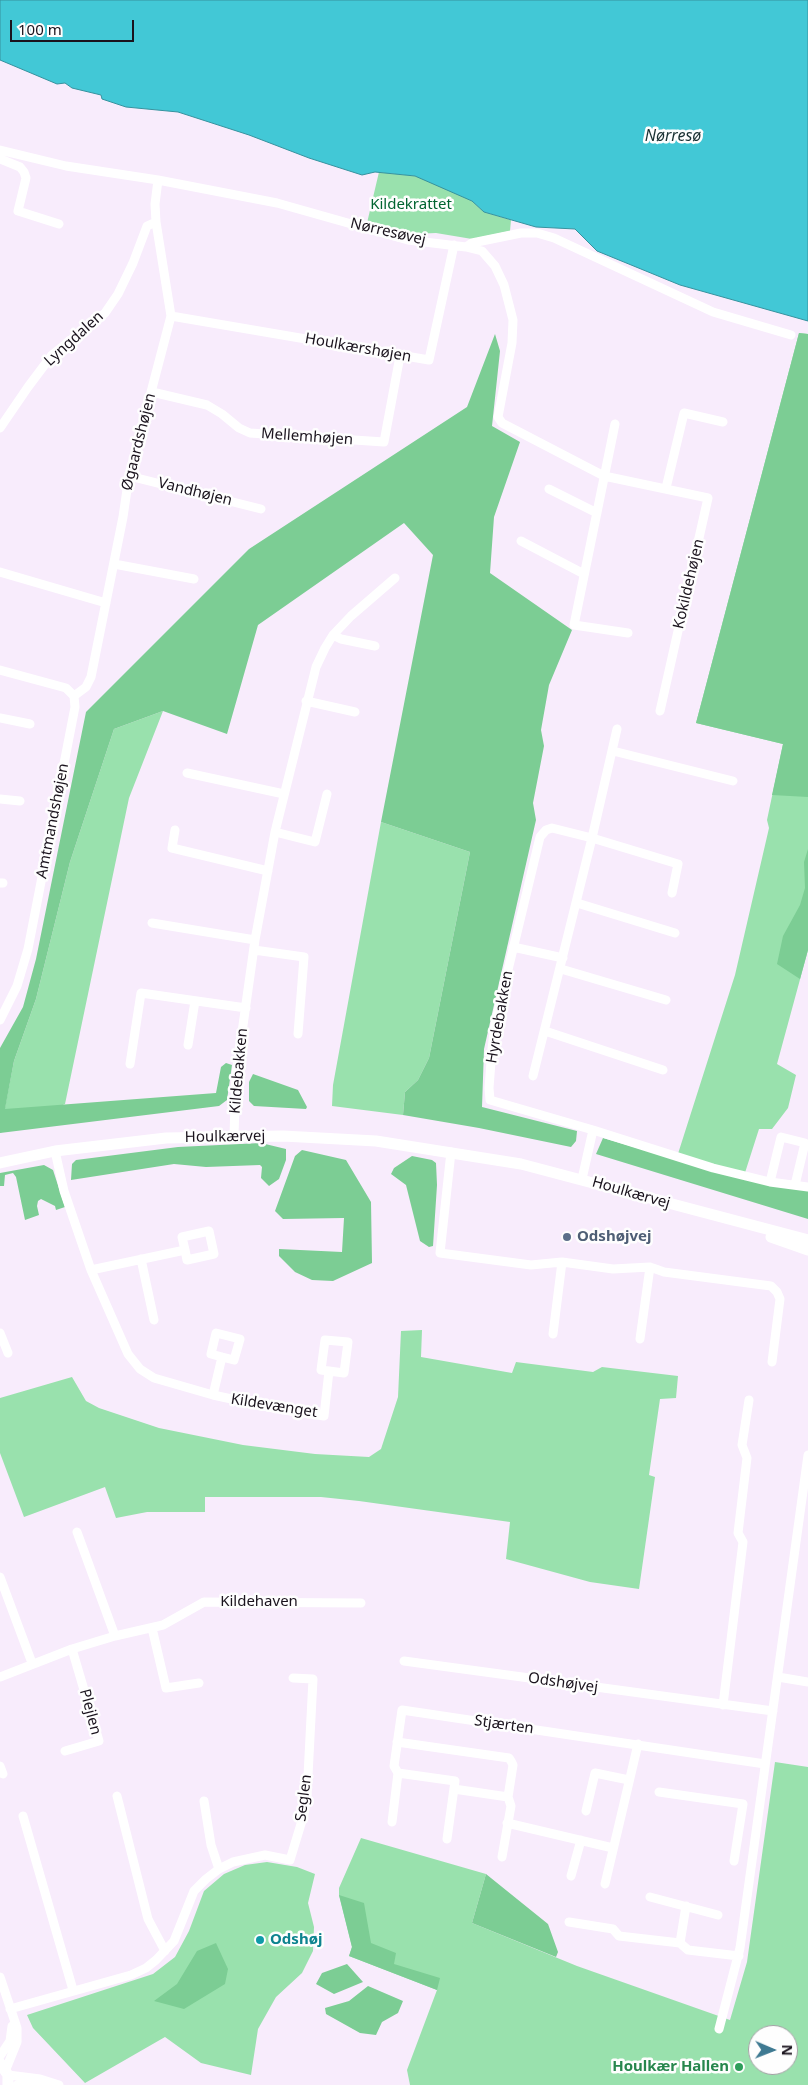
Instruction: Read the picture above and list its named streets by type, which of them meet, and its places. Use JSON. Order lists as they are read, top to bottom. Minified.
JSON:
{"streets":{"street":["Nørresøvej","Lyngdalen","Houlkærshøjen","Mellemhøjen","Øgaardshøjen","Vandhøjen","Kokildehøjen","Amtmandshøjen","Hyrdebakken","Kildebakken","Houlkærvej","Kildevænget","Kildehaven","Odshøjvej","Plejlen","Stjærten","Seglen"]},"crossings":[["Nørresøvej","Houlkærshøjen"],["Nørresøvej","Øgaardshøjen"],["Nørresøvej","Kokildehøjen"],["Lyngdalen","Øgaardshøjen"],["Houlkærshøjen","Mellemhøjen"],["Houlkærshøjen","Øgaardshøjen"],["Mellemhøjen","Øgaardshøjen"],["Øgaardshøjen","Vandhøjen"],["Øgaardshøjen","Amtmandshøjen"],["Kildebakken","Houlkærvej"],["Houlkærvej","Kildevænget"]],"water":["Nørresø"],"parks":["Kildekrattet"],"places":["Odshøjvej","Odshøj","Houlkær Hallen"],"scale_bar":"100 m","north":"right"}
